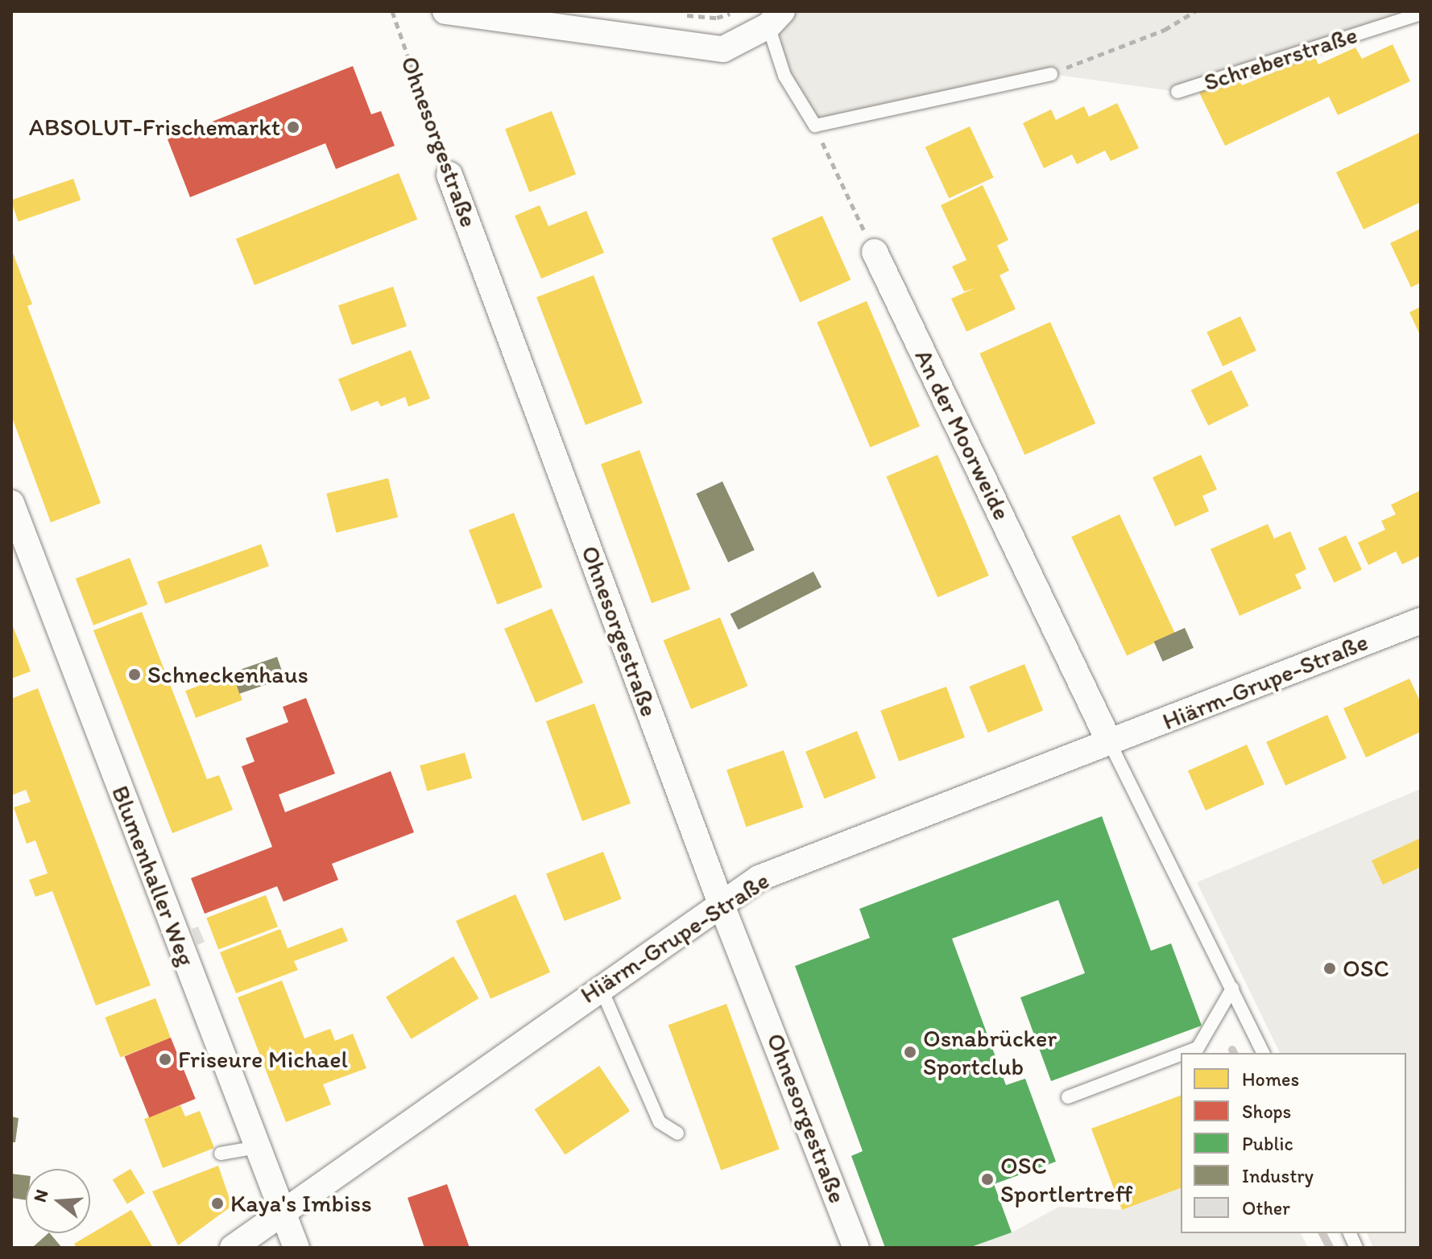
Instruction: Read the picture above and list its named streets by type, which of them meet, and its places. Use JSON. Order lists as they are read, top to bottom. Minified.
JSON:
{"streets":{"street":["Ohnesorgestraße","An der Moorweide","Hiärm-Grupe-Straße","Blumenhaller Weg"],"lane":["Schreberstraße"]},"crossings":[["Ohnesorgestraße","Hiärm-Grupe-Straße"],["An der Moorweide","Hiärm-Grupe-Straße"],["Hiärm-Grupe-Straße","Blumenhaller Weg"]],"places":["ABSOLUT-Frischemarkt","Schneckenhaus","OSC","Osnabrücker Sportclub","Friseure Michael","OSC Sportlertreff","Kaya's Imbiss"],"legend":["Homes","Shops","Public","Industry","Other"],"north":"left"}
